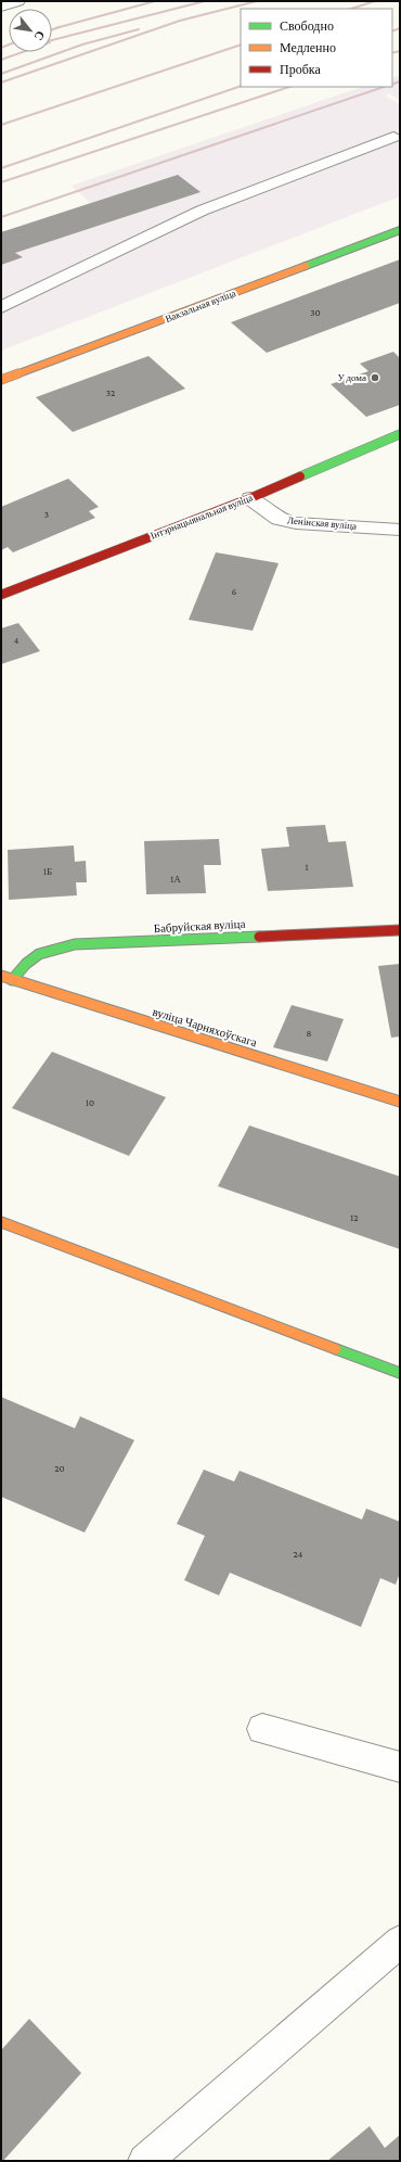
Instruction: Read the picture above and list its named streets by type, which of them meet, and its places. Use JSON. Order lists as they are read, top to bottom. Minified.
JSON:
{"streets":{"street":["Вакзальная вуліца","Інтэрнацыянальная вуліца","Ленінская вуліца","Бабруйская вуліца","вуліца Чарняхоўскага"]},"crossings":[["Інтэрнацыянальная вуліца","Ленінская вуліца"],["Бабруйская вуліца","вуліца Чарняхоўскага"]],"places":["У дома"],"house_numbers":["30","32","3","6","4","1","1Б","1А","8","10","12","20","24"],"legend":["Свободно","Медленно","Пробка"],"north":"bottom right"}
